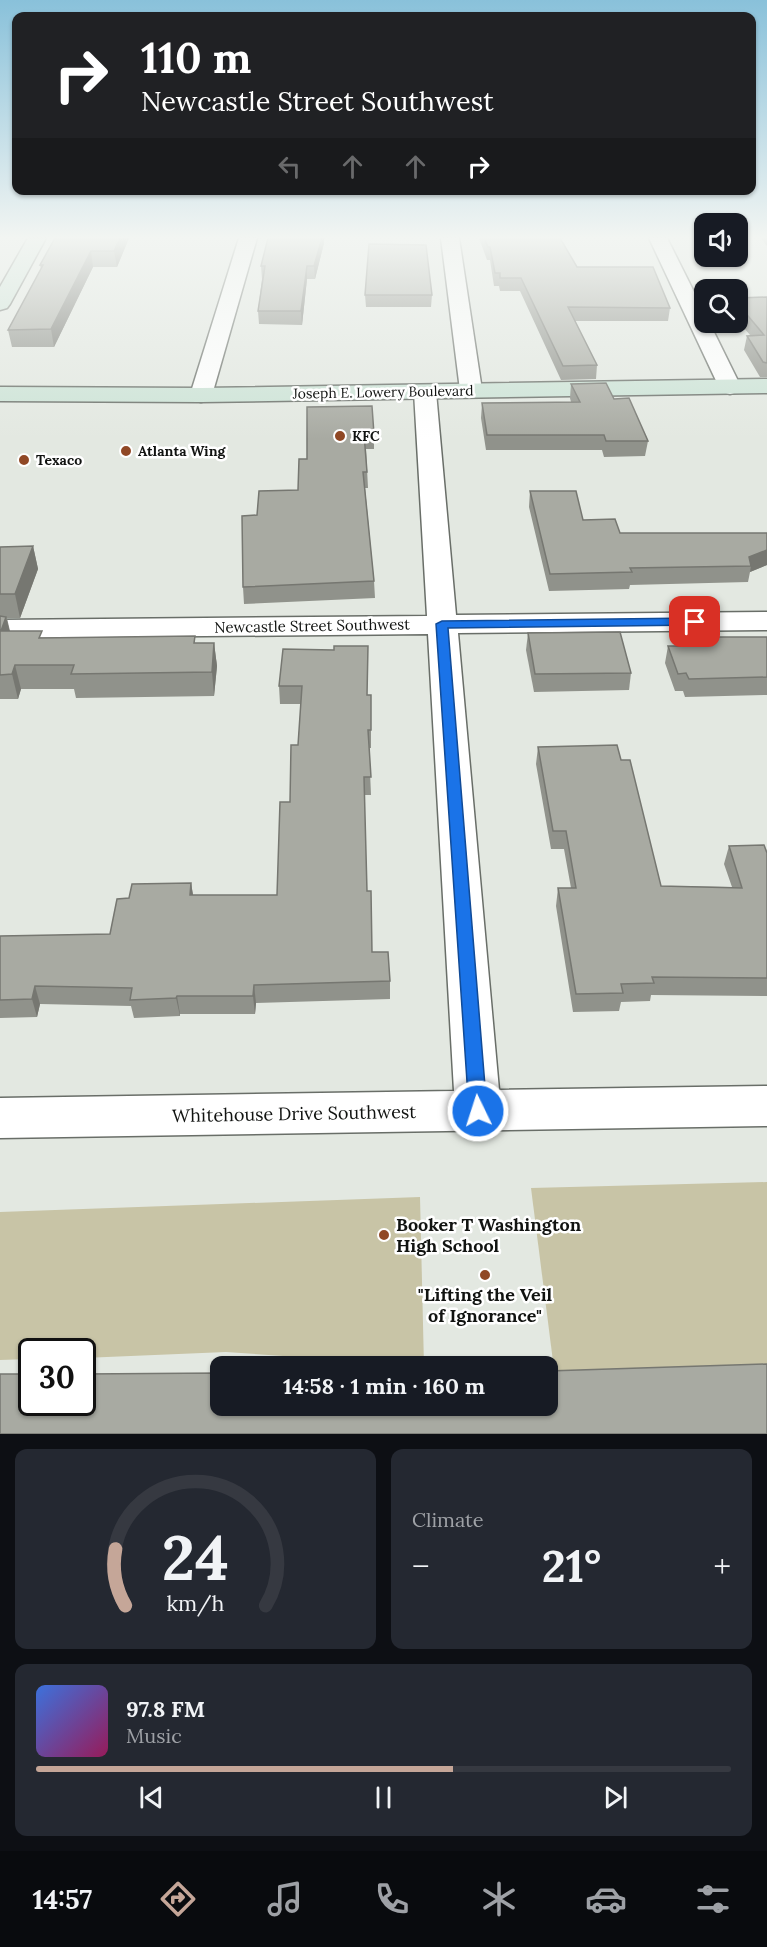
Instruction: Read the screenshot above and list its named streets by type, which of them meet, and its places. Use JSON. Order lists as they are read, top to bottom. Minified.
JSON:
{"streets":{"main road":["Joseph E. Lowery Boulevard"],"street":["Newcastle Street Southwest","Whitehouse Drive Southwest"]},"places":["KFC","Atlanta Wing","Texaco","Booker T Washington High School","\"Lifting the Veil of Ignorance\""],"page":{"turn":["110 m","Newcastle Street Southwest"],"limit":"30","trip":"14:58 · 1 min · 160 m","tile":"Climate","heat":["−","21°","+"],"song":["97.8 FM","Music"],"tabs":"14:57","gauge":["24","km/h"]}}
